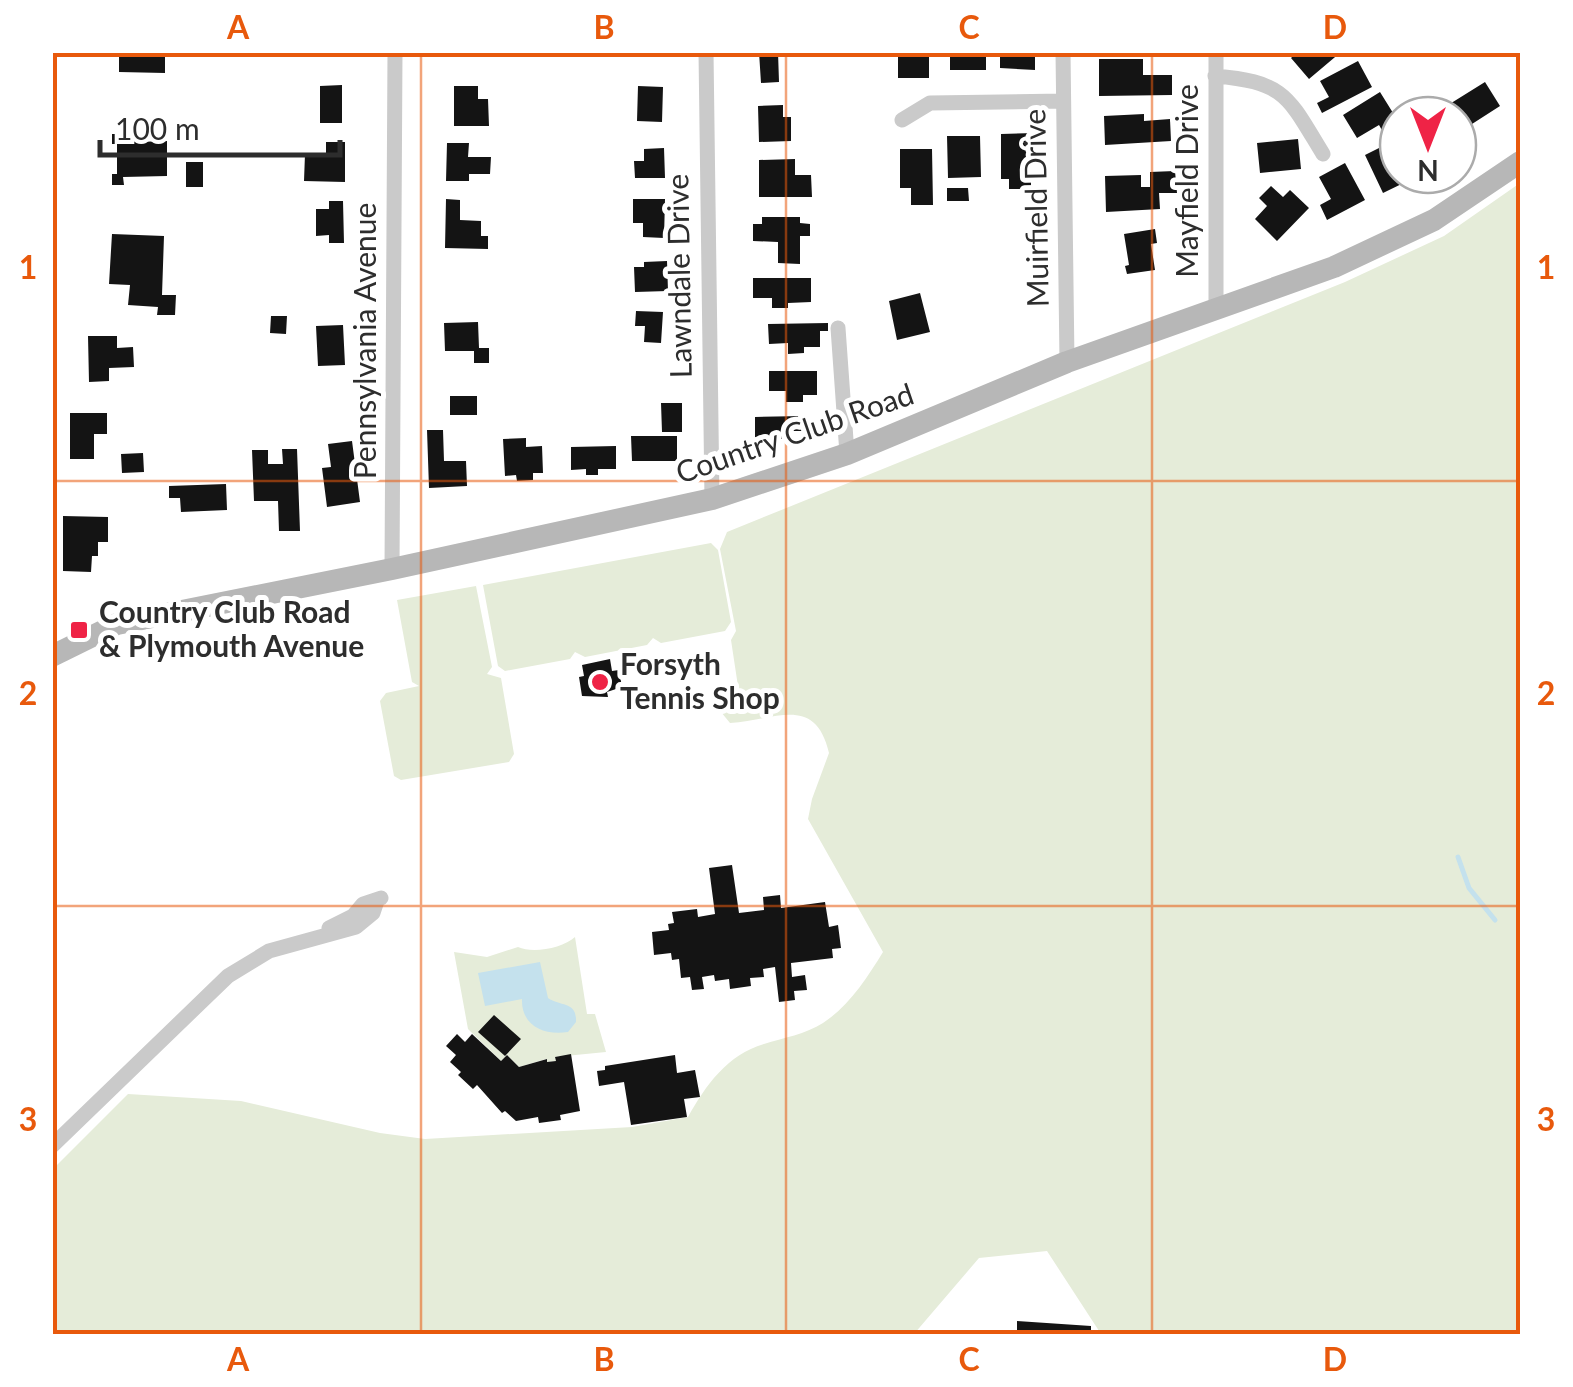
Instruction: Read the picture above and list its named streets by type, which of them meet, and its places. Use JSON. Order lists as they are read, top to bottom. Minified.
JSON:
{"streets":{"main road":["Country Club Road"],"street":["Mayfield Drive","Muirfield Drive","Lawndale Drive","Pennsylvania Avenue"]},"crossings":[["Mayfield Drive","Country Club Road"],["Muirfield Drive","Country Club Road"],["Lawndale Drive","Country Club Road"],["Pennsylvania Avenue","Country Club Road"]],"places":{"transit":["Country Club Road & Plymouth Avenue"],"other":["Forsyth Tennis Shop"]},"scale_bar":"100 m","north":"bottom","grid":{"columns":["A","B","C","D"],"rows":["1","2","3"]}}
